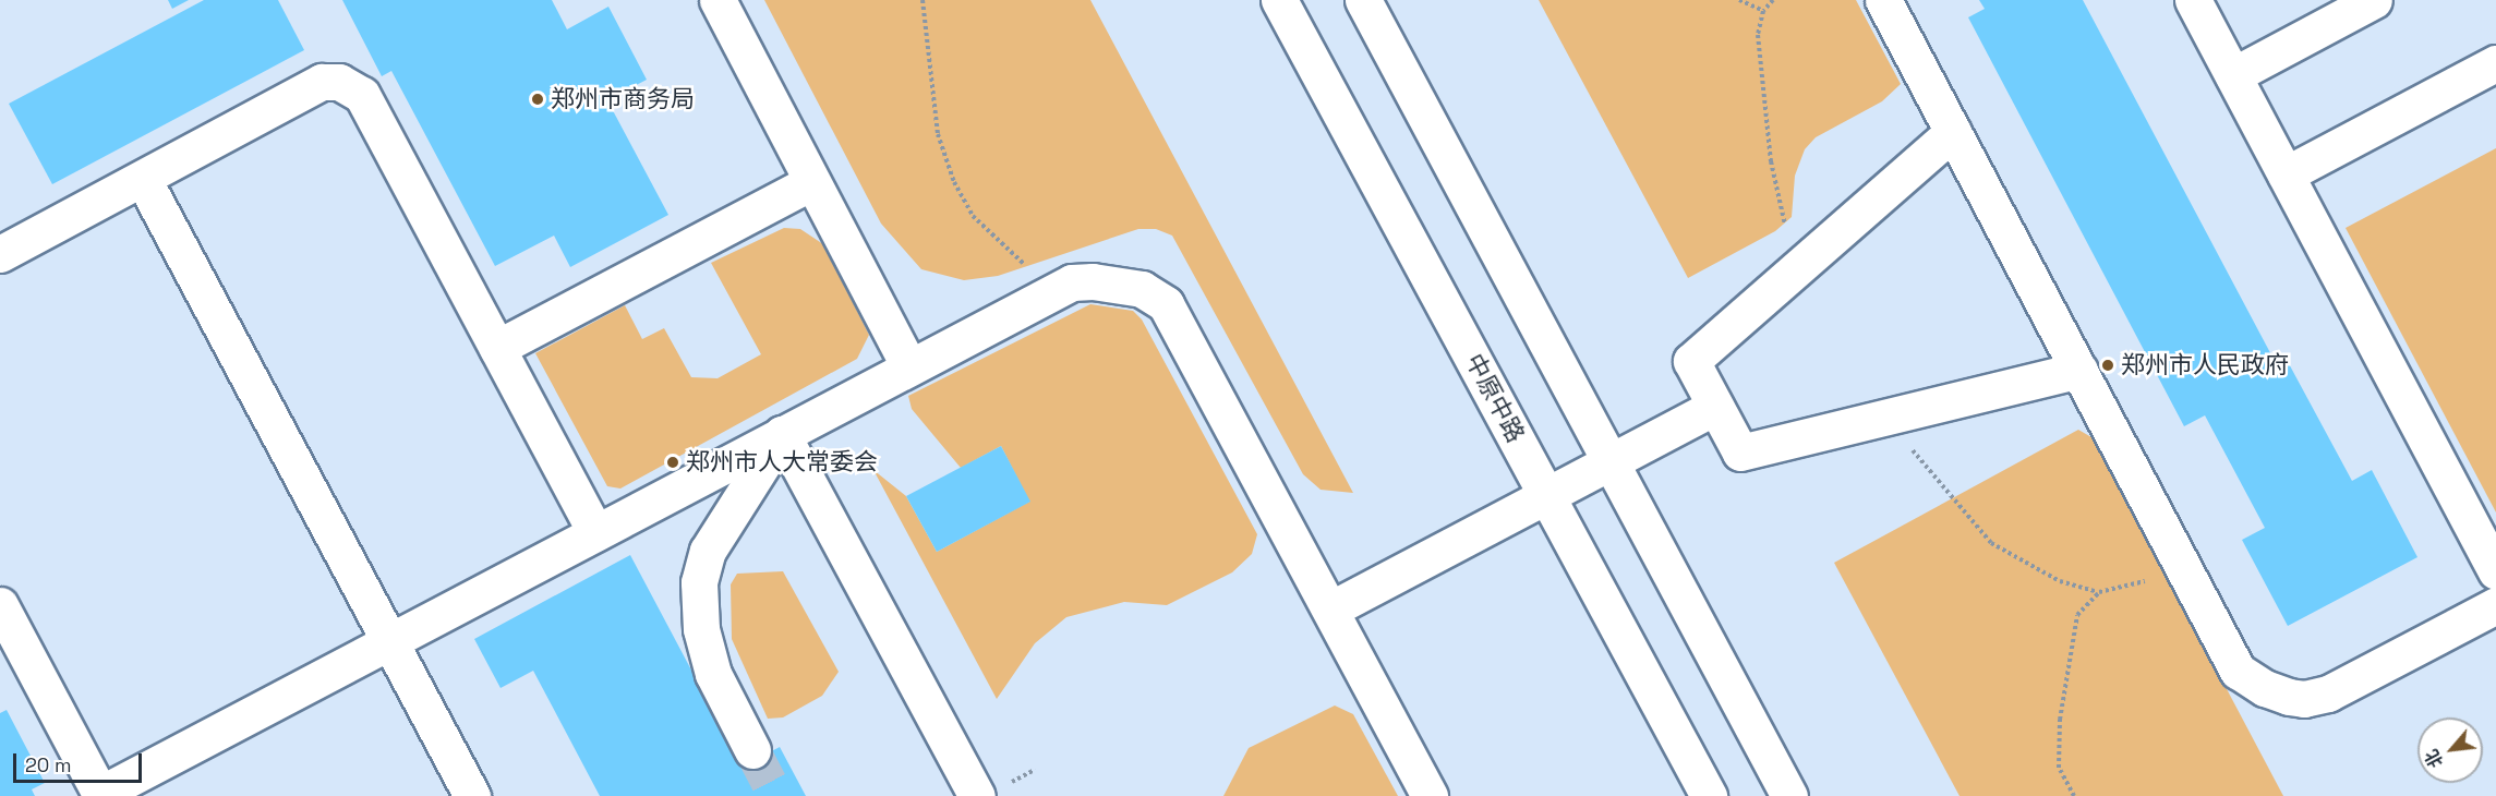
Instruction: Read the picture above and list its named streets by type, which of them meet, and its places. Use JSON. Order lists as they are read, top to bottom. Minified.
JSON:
{"streets":{"main road":["中原中路"]},"places":["郑州市商务局","郑州市人民政府","郑州市人大常委会"],"scale_bar":"20 m","north":"bottom left"}
